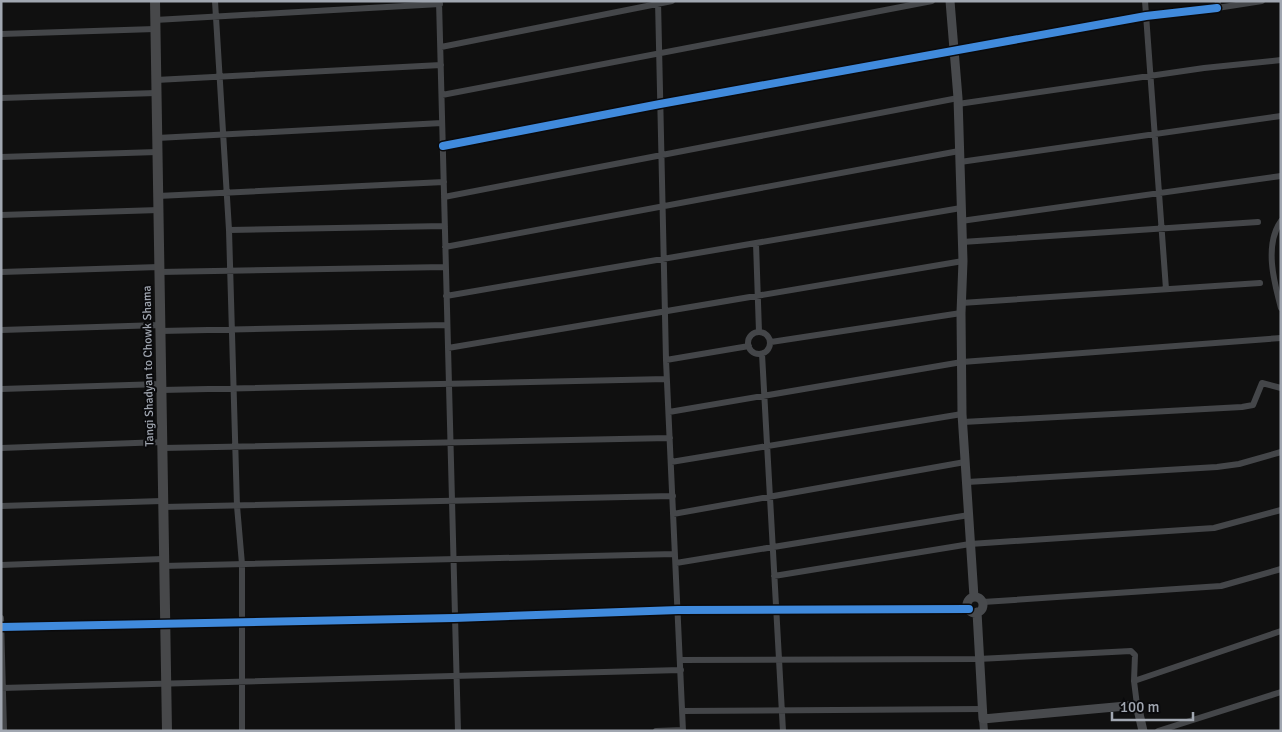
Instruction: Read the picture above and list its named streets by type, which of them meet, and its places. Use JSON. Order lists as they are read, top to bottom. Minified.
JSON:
{"streets":{"main road":["Tangi Shadyan to Chowk Shama"]},"scale_bar":"100 m"}
